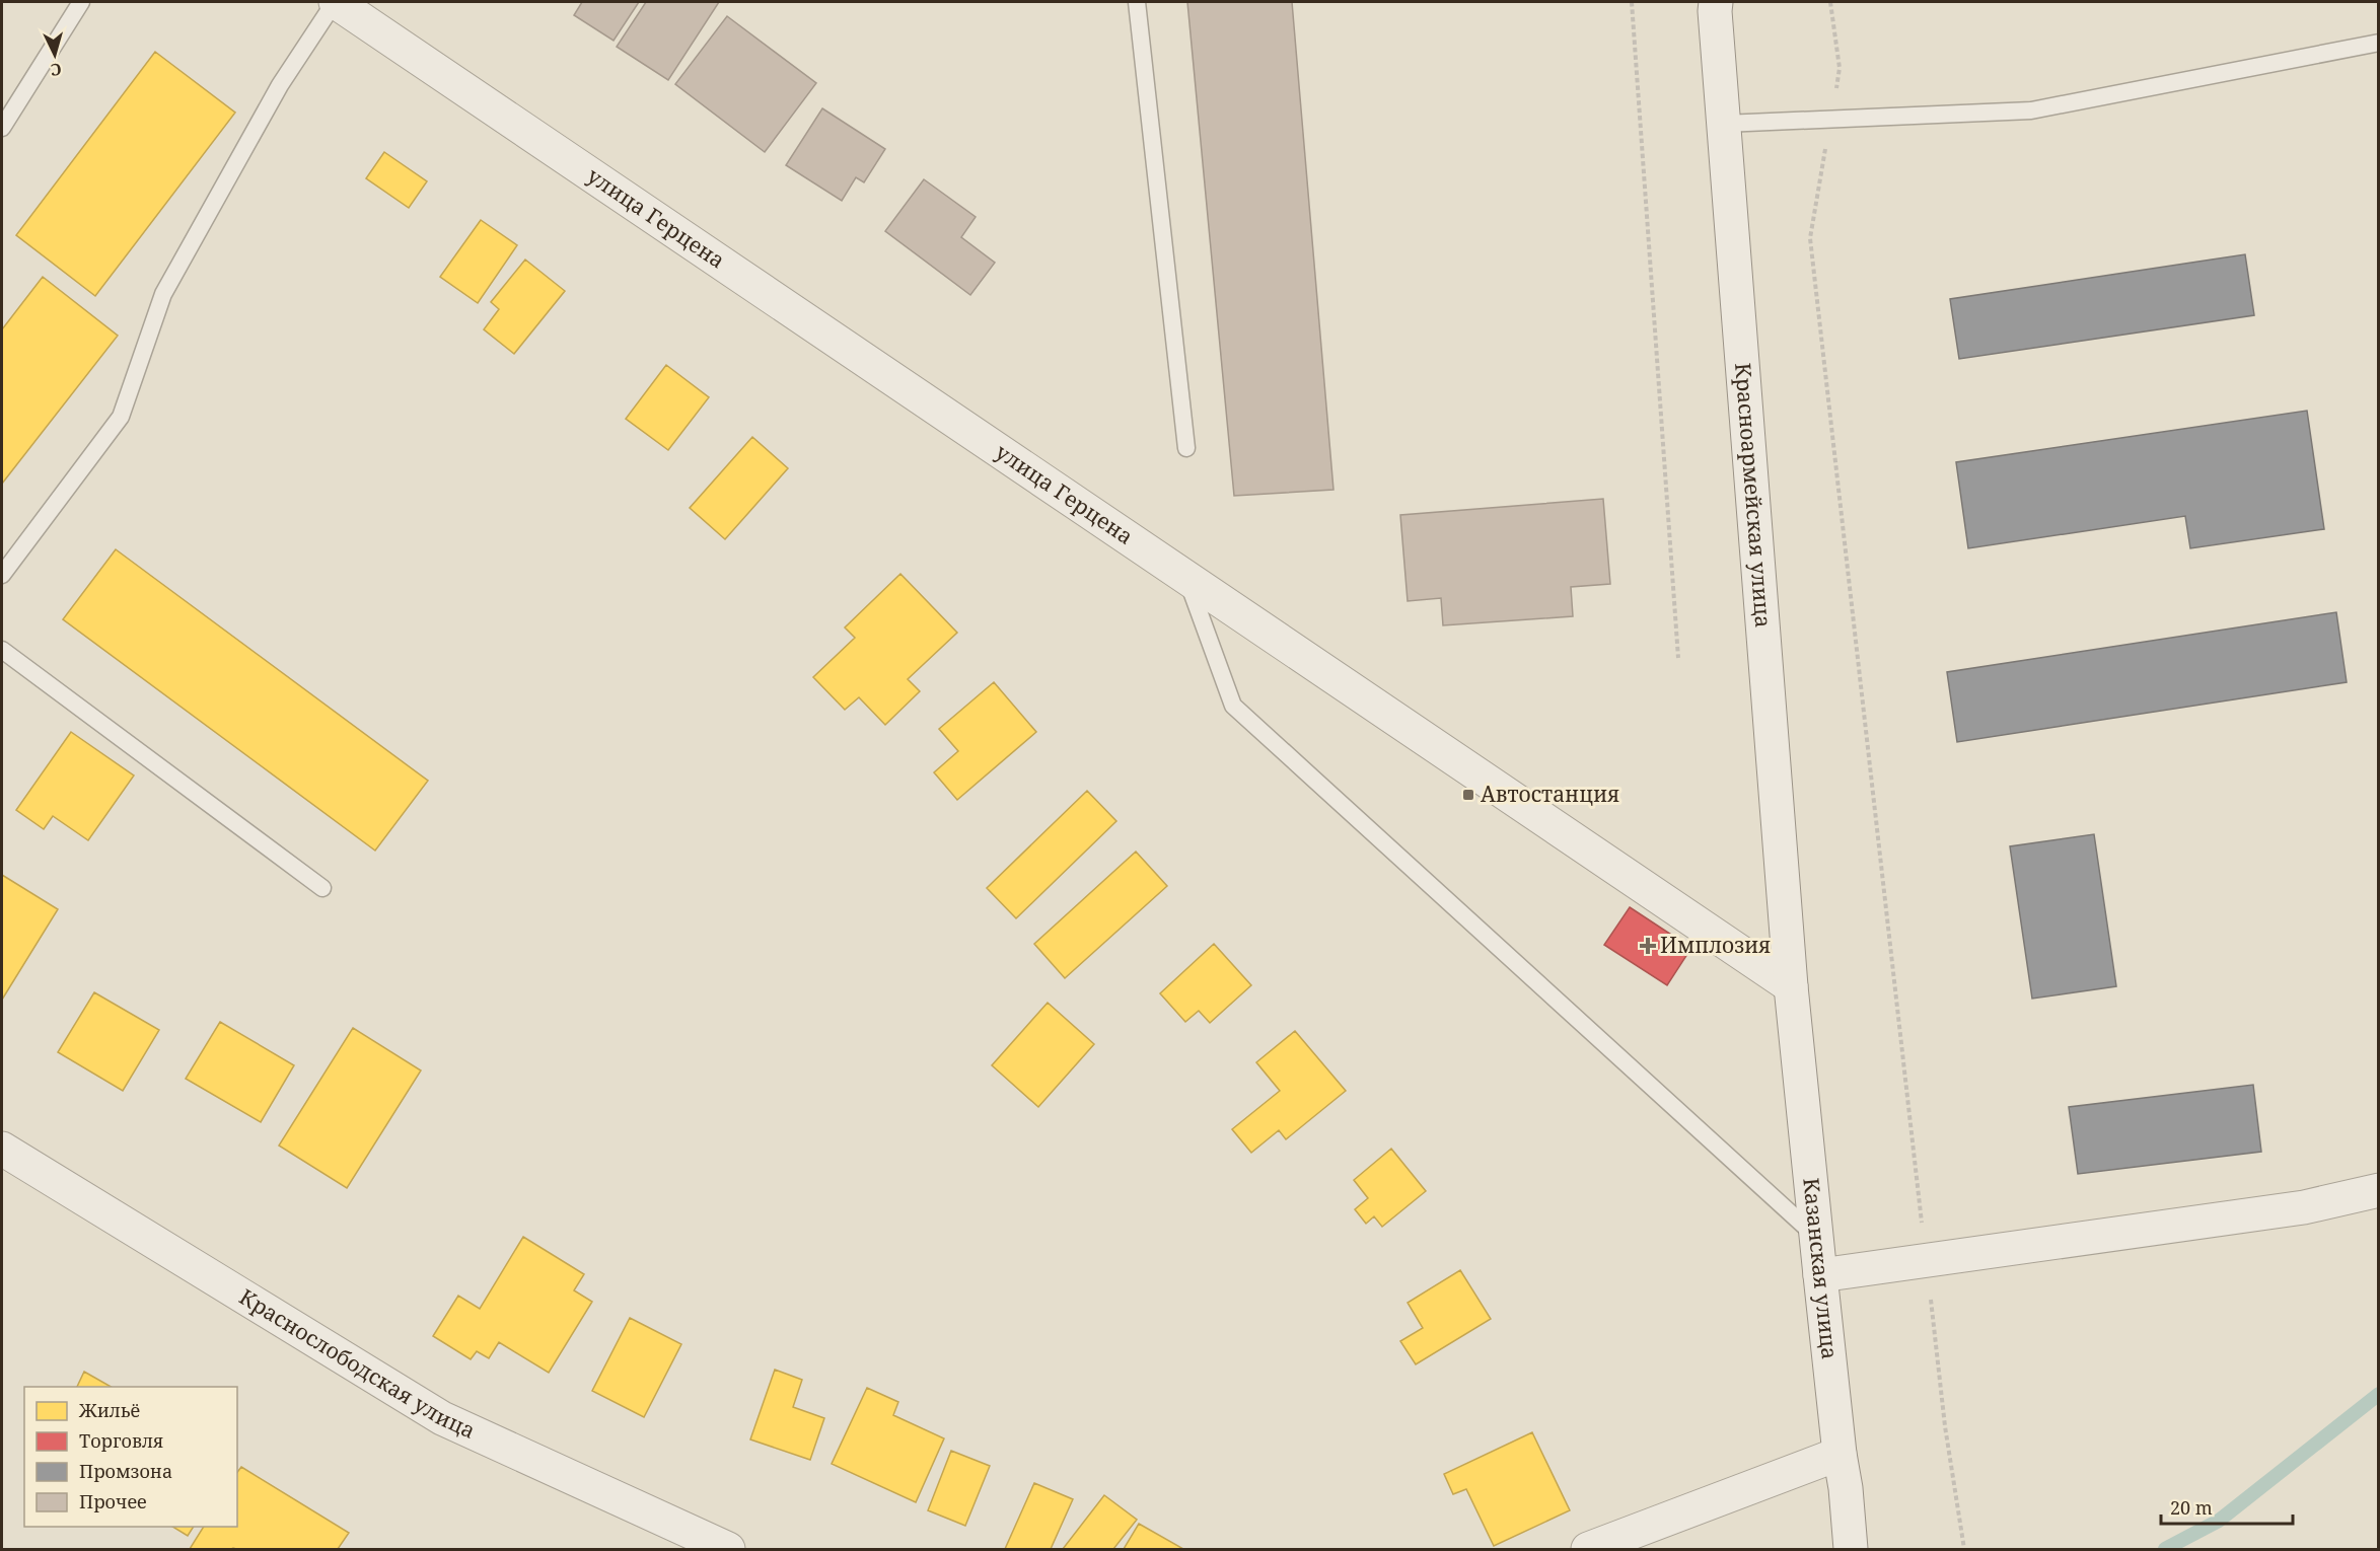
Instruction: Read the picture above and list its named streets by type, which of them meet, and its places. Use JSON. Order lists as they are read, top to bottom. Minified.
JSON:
{"streets":{"street":["улица Герцена","Красноармейская улица","Казанская улица","Краснослободская улица"]},"crossings":[["улица Герцена","Красноармейская улица"],["улица Герцена","Казанская улица"],["Красноармейская улица","Казанская улица"]],"places":{"transit":["Автостанция"],"health":["Имплозия"]},"legend":["Жильё","Торговля","Промзона","Прочее"],"scale_bar":"20 m","north":"bottom"}
